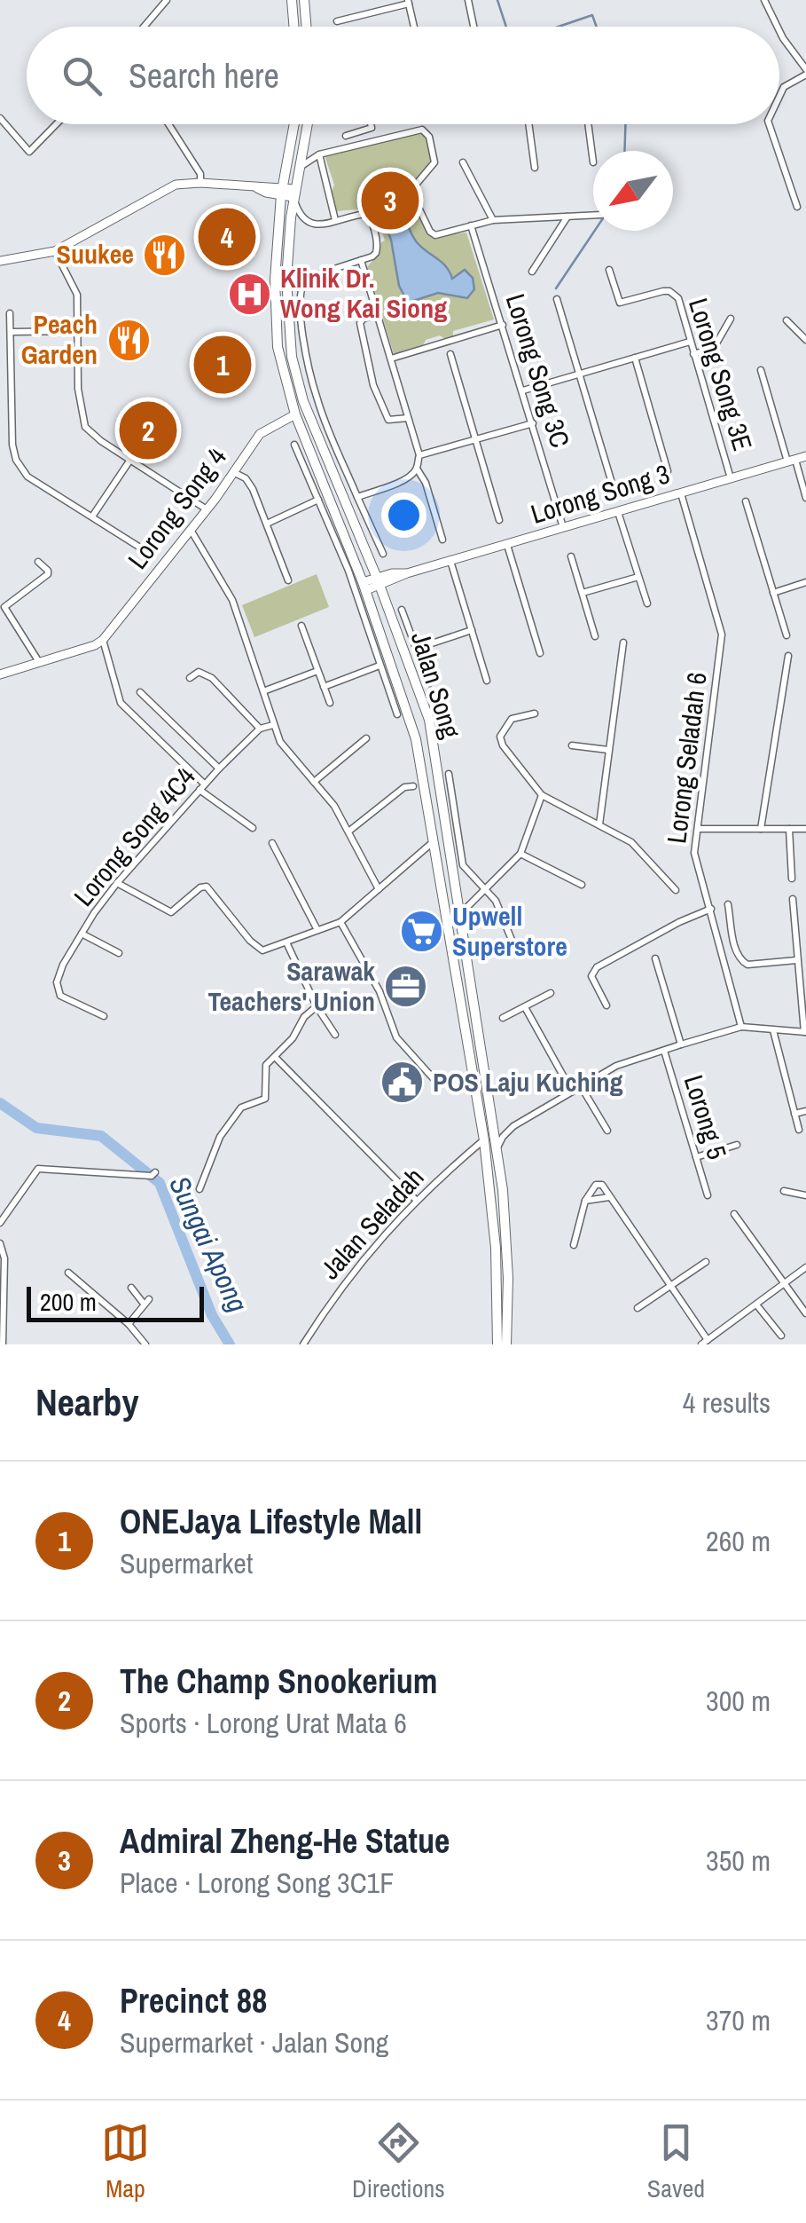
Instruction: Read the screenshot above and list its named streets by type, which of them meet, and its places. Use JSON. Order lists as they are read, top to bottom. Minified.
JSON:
{"streets":{"main road":["Jalan Song"],"street":["Lorong Song 3C","Lorong Song 3E","Lorong Song 3","Lorong Song 4","Lorong Seladah 6","Lorong Song 4C4","Lorong 5","Jalan Seladah"]},"crossings":[["Lorong Song 3C","Lorong Song 3"],["Lorong Song 3E","Lorong Song 3"],["Lorong Song 3","Jalan Song"],["Lorong Song 3","Lorong Seladah 6"],["Lorong Song 4","Jalan Song"],["Jalan Song","Jalan Seladah"]],"water":["Sungai Apong"],"places":{"restaurant":["Suukee","Peach Garden"],"hospital":["Klinik Dr. Wong Kai Siong"],"supermarket":["Upwell Superstore"],"office":["Sarawak Teachers' Union"],"public building":["POS Laju Kuching"]},"scale_bar":"200 m","north":"bottom left","page":{"search":"Search here","pins":["3","4","1","2"],"scale":"200 m","heading":["Nearby","4 results"],"list":[{"mark":"1","name":"ONEJaya Lifestyle Mall","note":"Supermarket","value":"260 m"},{"mark":"2","name":"The Champ Snookerium","note":"Sports · Lorong Urat Mata 6","value":"300 m"},{"mark":"3","name":"Admiral Zheng-He Statue","note":"Place · Lorong Song 3C1F","value":"350 m"},{"mark":"4","name":"Precinct 88","note":"Supermarket · Jalan Song","value":"370 m"}],"nav":["Map","Directions","Saved"]}}
